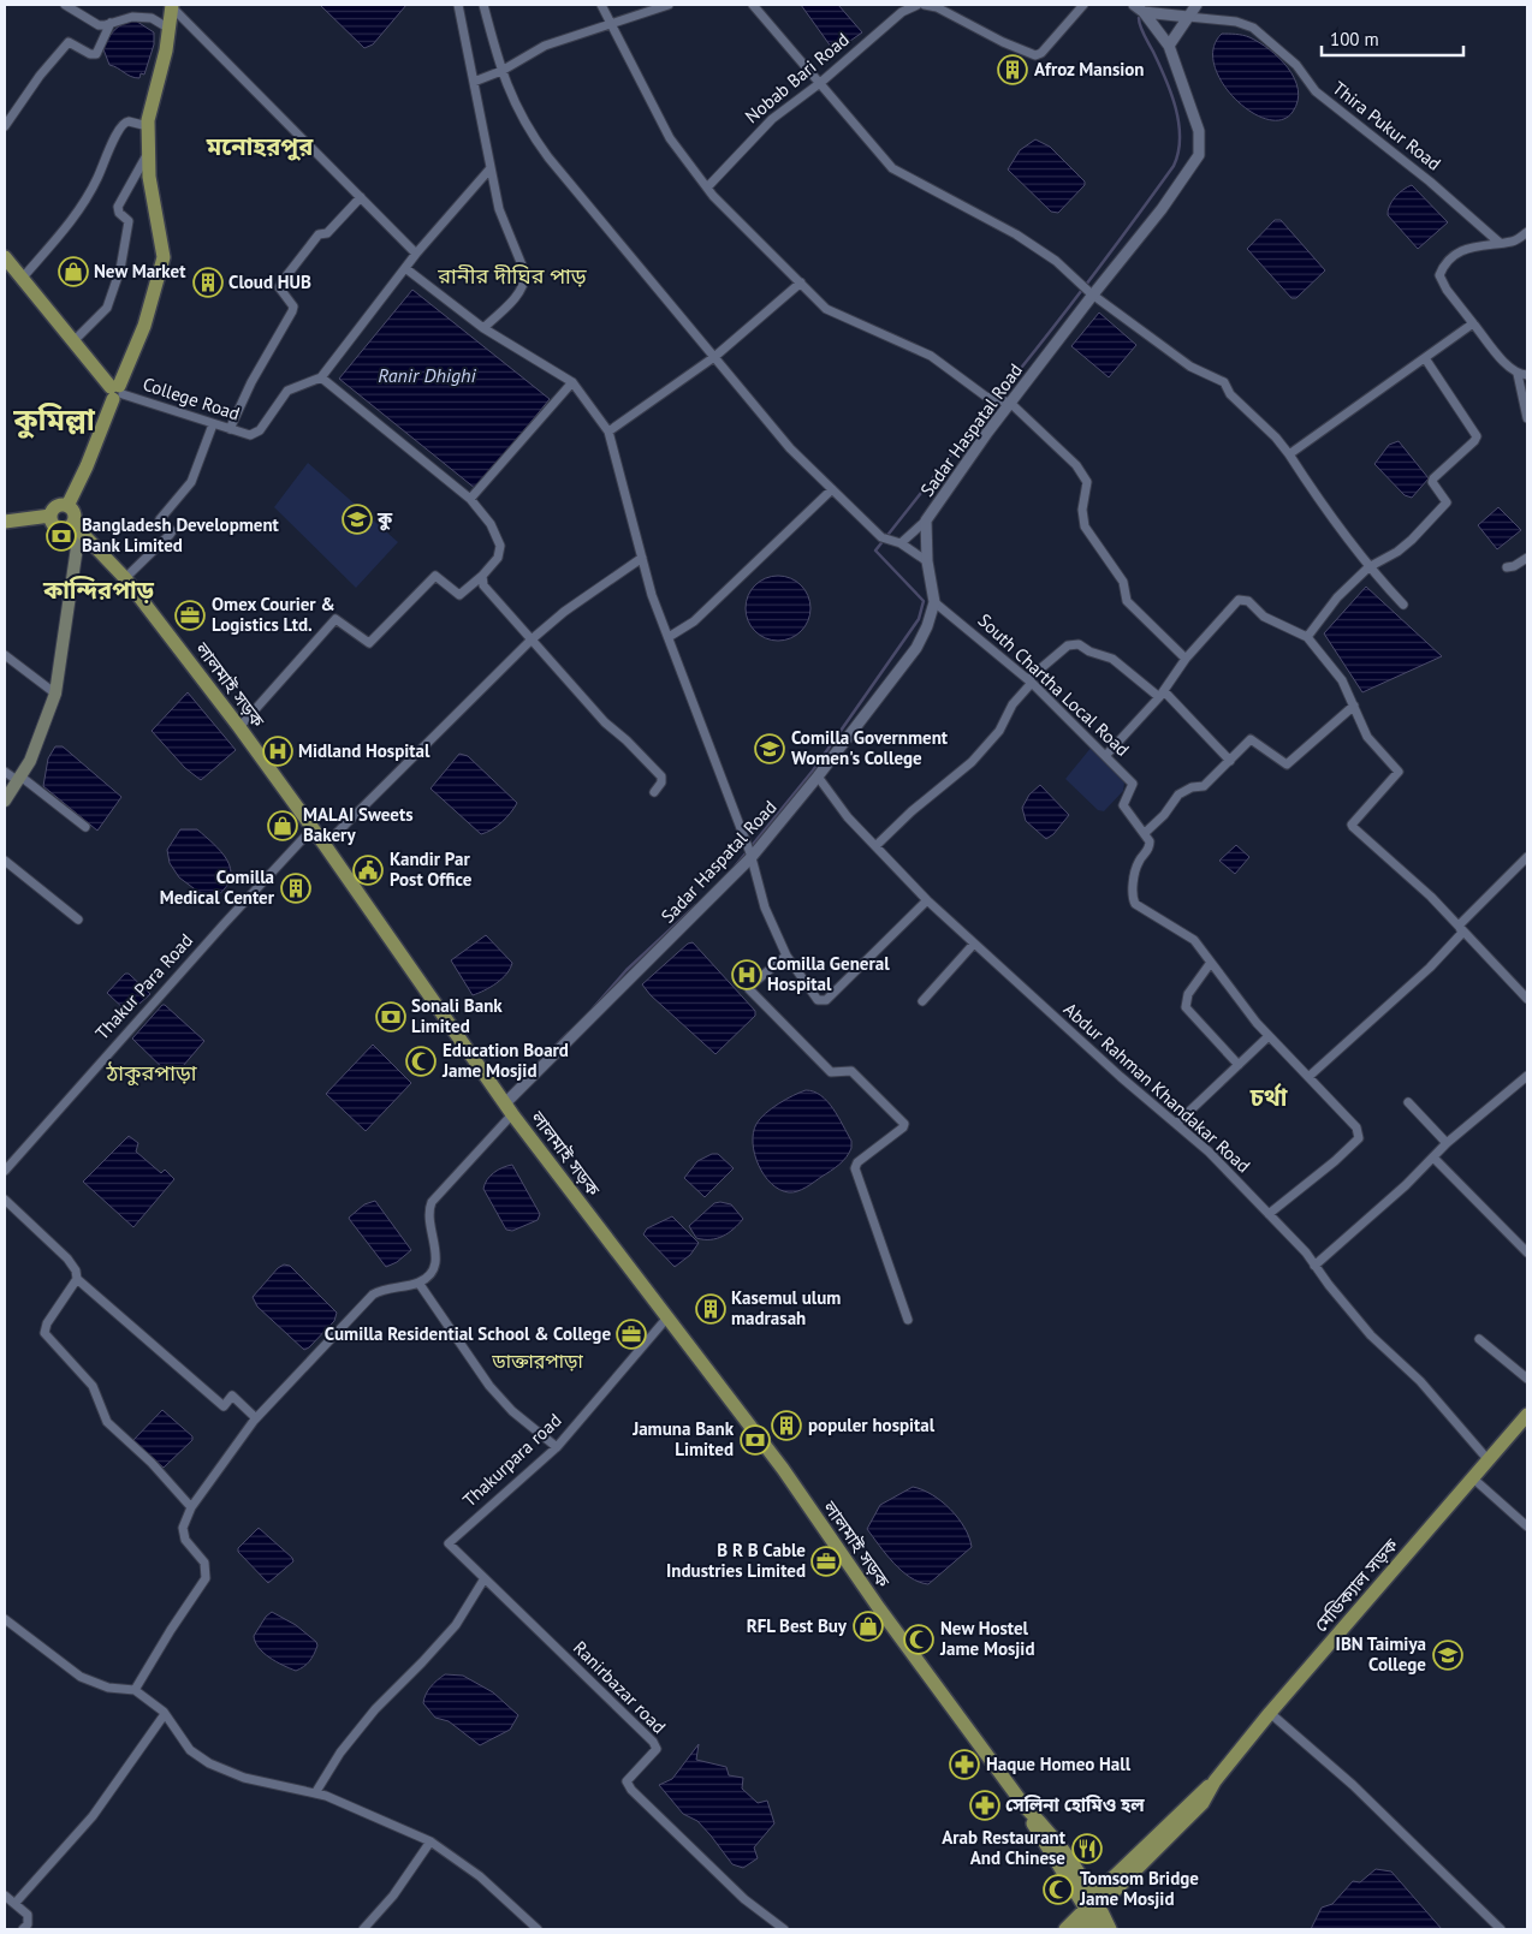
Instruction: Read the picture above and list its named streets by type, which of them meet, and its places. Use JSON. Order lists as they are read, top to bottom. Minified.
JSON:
{"streets":{"main road":["লালমাই সড়ক","মেডিক্যাল সড়ক"],"street":["Nobab Bari Road","Thira Pukur Road","College Road","Sadar Haspatal Road","South Chartha Local Road","Thakur Para Road","Abdur Rahman Khandakar Road","Thakurpara road","Ranirbazar road"]},"crossings":[["Sadar Haspatal Road","লালমাই সড়ক"],["Sadar Haspatal Road","South Chartha Local Road"],["Sadar Haspatal Road","Abdur Rahman Khandakar Road"],["লালমাই সড়ক","Thakur Para Road"],["লালমাই সড়ক","Thakurpara road"],["লালমাই সড়ক","মেডিক্যাল সড়ক"],["Abdur Rahman Khandakar Road","মেডিক্যাল সড়ক"],["Thakurpara road","Ranirbazar road"]],"districts":["মনোহরপুর","রানীর দীঘির পাড়","কুমিল্লা","কান্দিরপাড়","ঠাকুরপাড়া","চর্থা","ডাক্তারপাড়া"],"water":["Ranir Dhighi"],"places":{"building":["Afroz Mansion","Cloud HUB","Comilla Medical Center","Kasemul ulum madrasah","populer hospital"],"shop":["New Market","MALAI Sweets Bakery","RFL Best Buy"],"school or university":["কু","Comilla Government Women's College","IBN Taimiya College"],"bank":["Bangladesh Development Bank Limited","Sonali Bank Limited","Jamuna Bank Limited"],"office":["Omex Courier & Logistics Ltd.","Cumilla Residential School & College","B R B Cable Industries Limited"],"hospital":["Midland Hospital","Comilla General Hospital"],"public building":["Kandir Par Post Office"],"mosque":["Education Board Jame Mosjid","New Hostel Jame Mosjid","Tomsom Bridge Jame Mosjid"],"pharmacy":["Haque Homeo Hall","সেলিনা হোমিও হল"],"restaurant":["Arab Restaurant And Chinese"]},"scale_bar":"100 m"}
